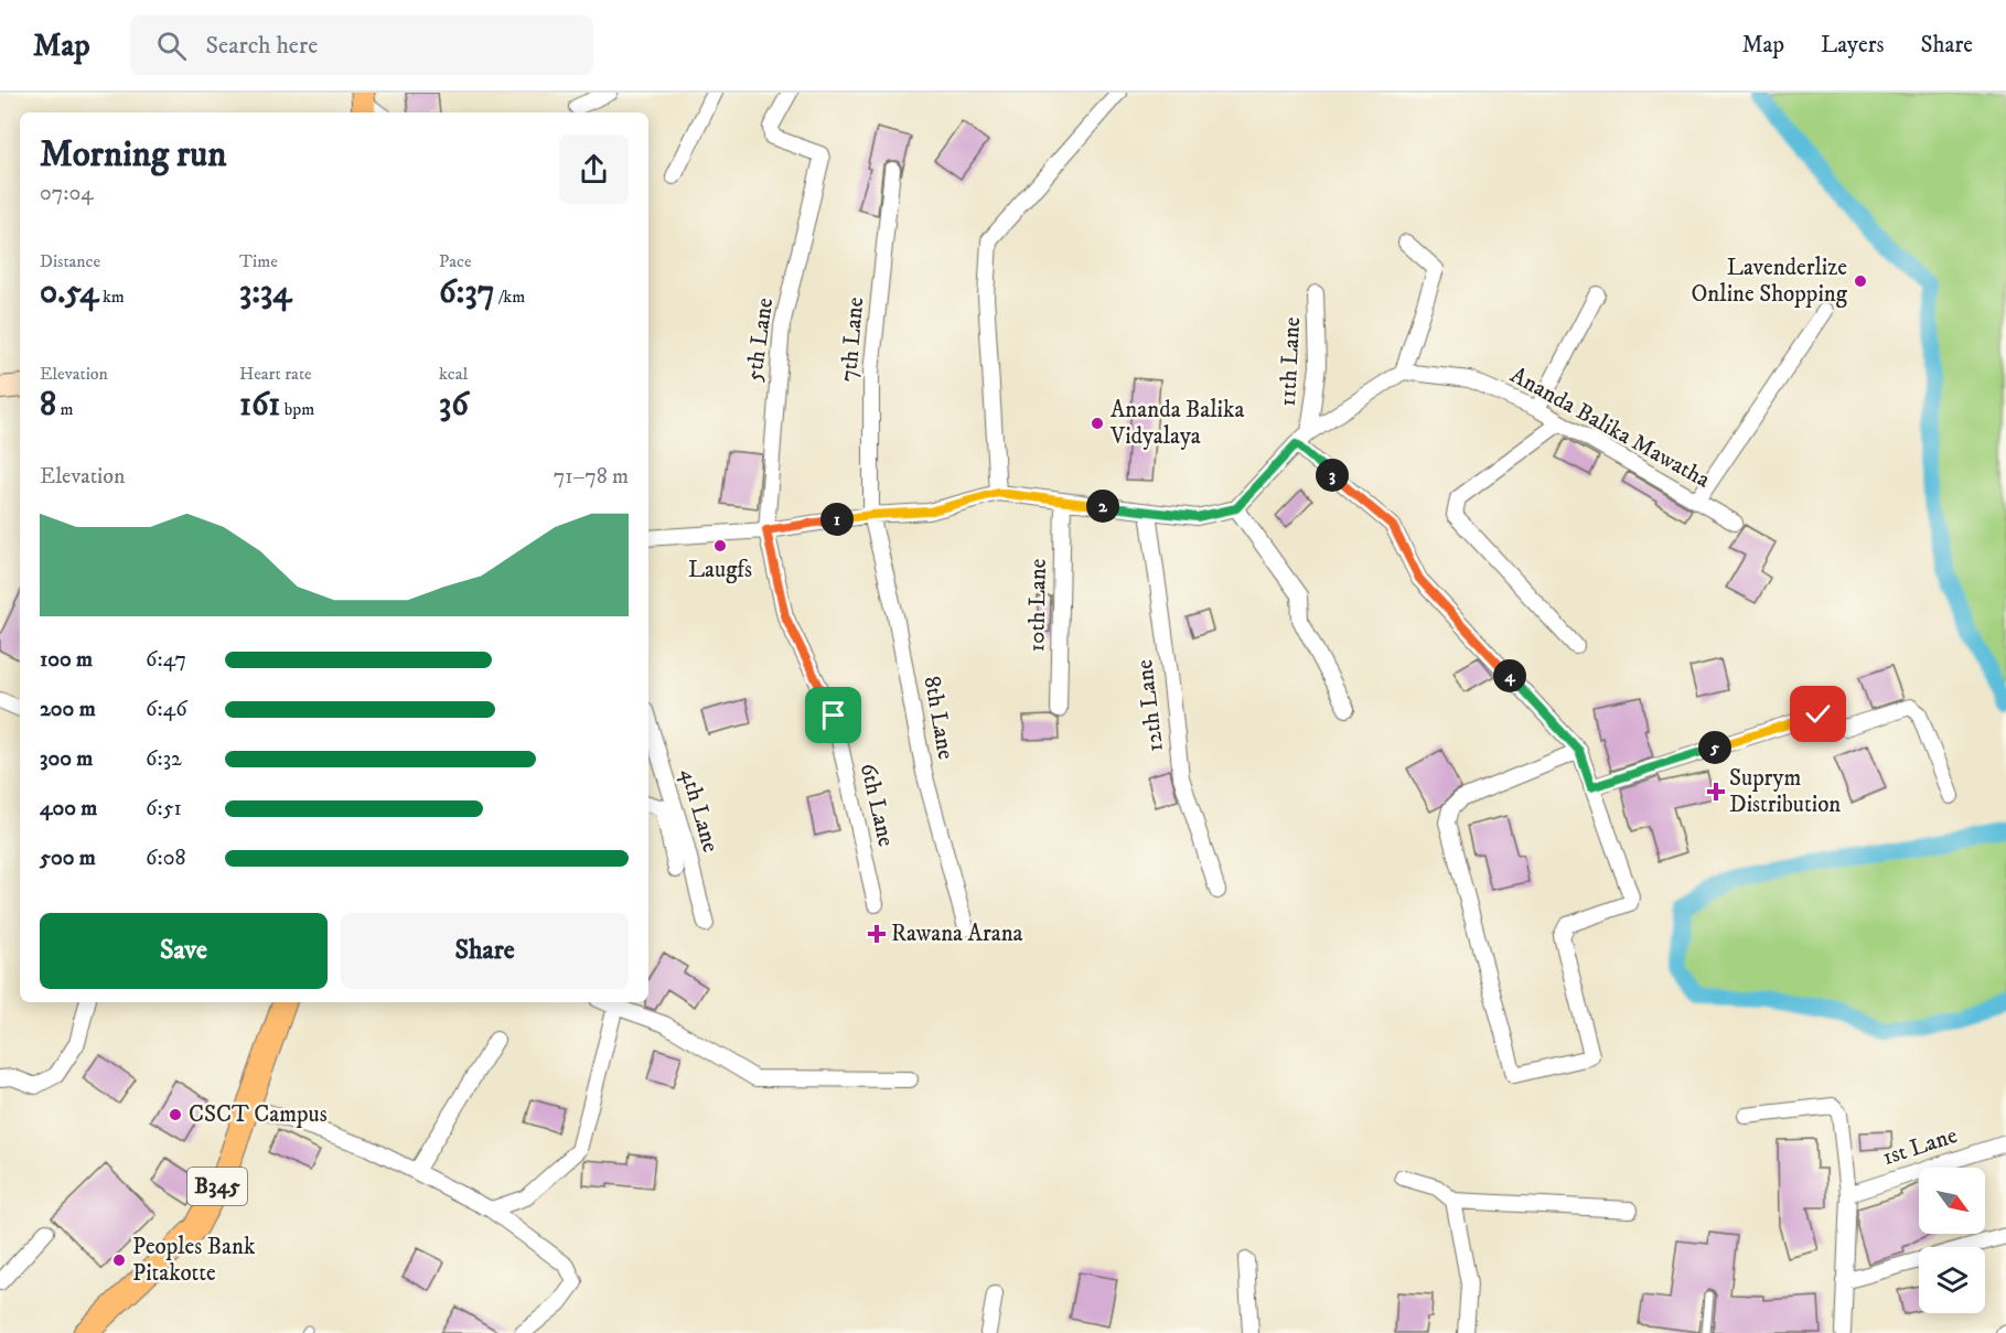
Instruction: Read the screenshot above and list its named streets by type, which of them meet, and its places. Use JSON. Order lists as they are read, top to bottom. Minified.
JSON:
{"streets":{"main road":["B345"],"street":["5th Lane","7th Lane","11th Lane","Ananda Balika Mawatha","10th Lane","12th Lane","8th Lane","6th Lane","4th Lane","1st Lane"]},"crossings":[["5th Lane","6th Lane"],["7th Lane","8th Lane"]],"places":{"other":["Lavenderlize Online Shopping","Ananda Balika Vidyalaya","Laugfs","CSCT Campus","Peoples Bank Pitakotte"],"health":["Suprym Distribution","Rawana Arana"]},"north":"bottom right","page":{"header":"Map","search":"Search here","nav":["Map","Layers","Share"],"heading":["Morning run","07:04"],"stats":[["Distance","0.54 km"],["Time","3:34"],["Pace","6:37 /km"],["Elevation","8 m"],["Heart rate","161 bpm"],["kcal","36"]],"chart":["Elevation","71–78 m"],"pins":["3","2","1","4","5"],"list":[{"name":"100 m","note":"6:47"},{"name":"200 m","note":"6:46"},{"name":"300 m","note":"6:32"},{"name":"400 m","note":"6:51"},{"name":"500 m","note":"6:08"}],"buttons":["Save","Share"]}}
